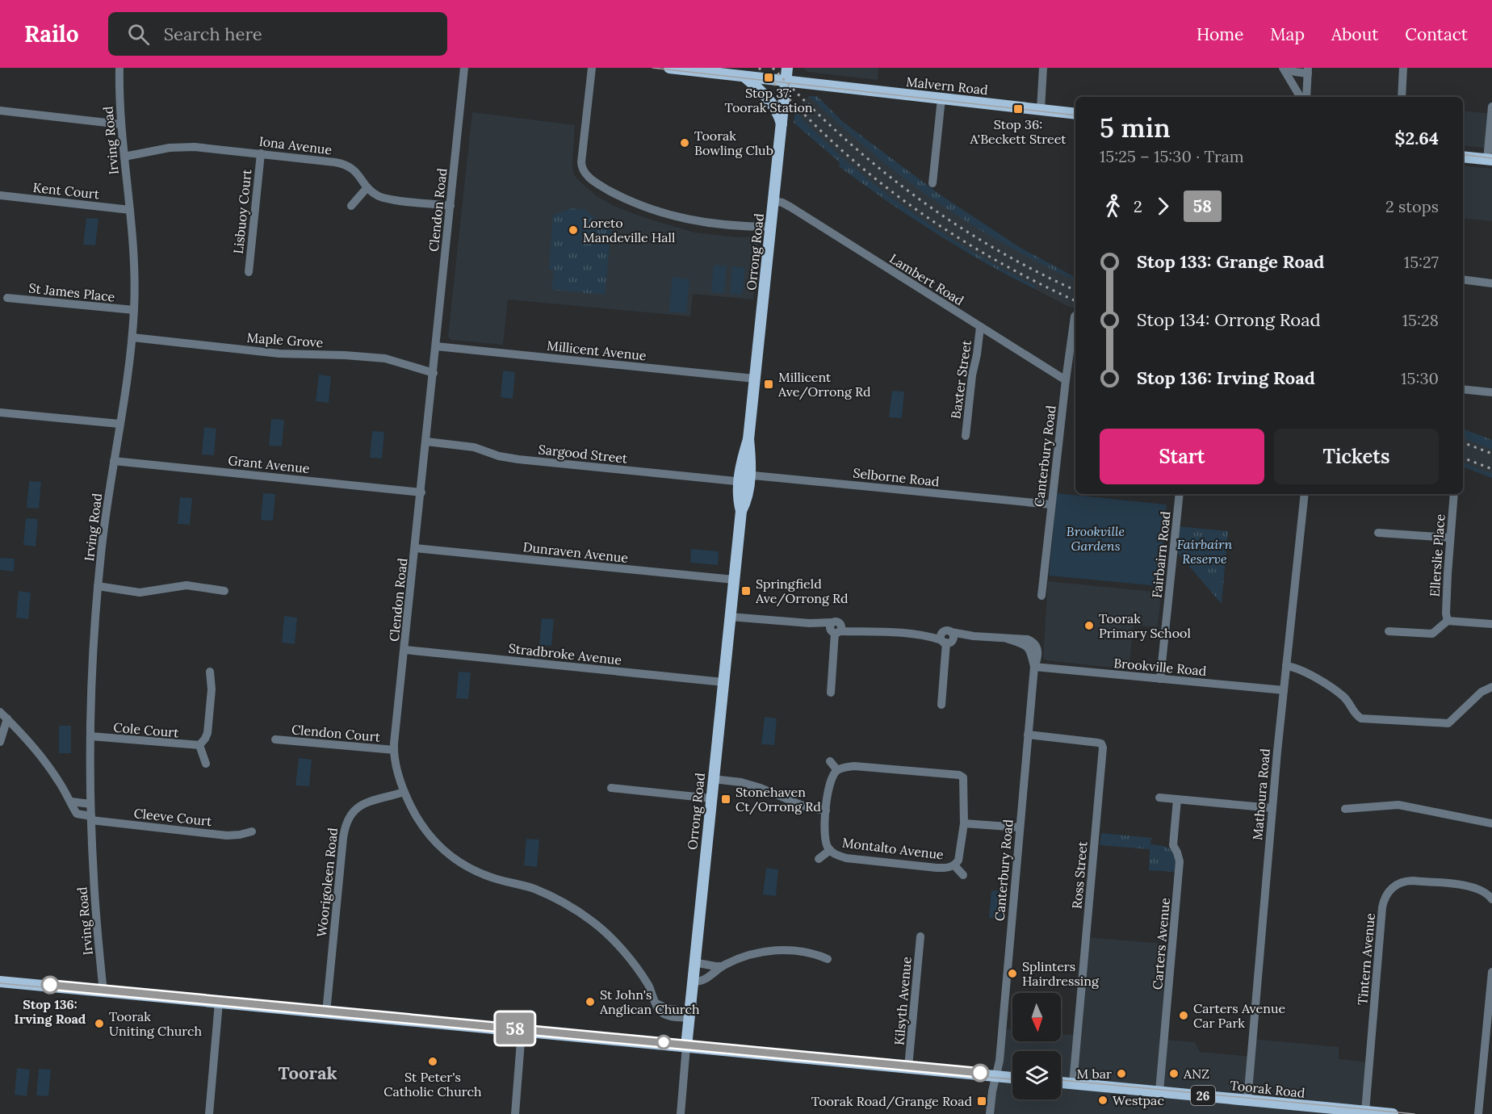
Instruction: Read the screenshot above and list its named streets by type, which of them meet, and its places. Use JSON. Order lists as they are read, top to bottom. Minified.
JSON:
{"streets":{"main road":["Malvern Road","Orrong Road","Toorak Road","26"],"street":["Irving Road","Iona Avenue","Kent Court","Clendon Road","Lisbuoy Court","Lambert Road","St James Place","Maple Grove","Millicent Avenue","Baxter Street","Sargood Street","Canterbury Road","Grant Avenue","Selborne Road","Dunraven Avenue","Fairbairn Road","Ellerslie Place","Stradbroke Avenue","Brookville Road","Cole Court","Clendon Court","Mathoura Road","Cleeve Court","Montalto Avenue","Ross Street","Woorigoleen Road","Carters Avenue","Tintern Avenue","Kilsyth Avenue"]},"crossings":[["Malvern Road","Orrong Road"],["Irving Road","Iona Avenue"],["Irving Road","Kent Court"],["Irving Road","St James Place"],["Irving Road","Maple Grove"],["Irving Road","Grant Avenue"],["Irving Road","Cole Court"],["Irving Road","Cleeve Court"],["Iona Avenue","Clendon Road"],["Iona Avenue","Lisbuoy Court"],["Clendon Road","Orrong Road"],["Clendon Road","Maple Grove"],["Clendon Road","Millicent Avenue"],["Clendon Road","Sargood Street"],["Clendon Road","Grant Avenue"],["Clendon Road","Dunraven Avenue"],["Clendon Road","Stradbroke Avenue"],["Clendon Road","Clendon Court"],["Clendon Road","Woorigoleen Road"],["Orrong Road","Lambert Road"],["Orrong Road","Millicent Avenue"],["Orrong Road","Sargood Street"],["Orrong Road","Selborne Road"],["Orrong Road","Dunraven Avenue"],["Orrong Road","Stradbroke Avenue"],["Lambert Road","Baxter Street"],["Lambert Road","Canterbury Road"],["Sargood Street","Selborne Road"],["Canterbury Road","Selborne Road"],["Canterbury Road","Brookville Road"],["Canterbury Road","Ross Street"],["Fairbairn Road","Brookville Road"],["Brookville Road","Mathoura Road"],["Mathoura Road","Toorak Road"],["Ross Street","Toorak Road"],["Carters Avenue","Toorak Road"],["Tintern Avenue","Toorak Road"]],"districts":["Toorak"],"parks":["Brookville Gardens","Fairbairn Reserve"],"places":{"transit":["Stop 37: Toorak Station","Stop 36: A'Beckett Street","Millicent Ave/Orrong Rd","Springfield Ave/Orrong Rd","Stonehaven Ct/Orrong Rd","Toorak Road/Grange Road"],"other":["Toorak Bowling Club","Loreto Mandeville Hall","Toorak Primary School","Splinters Hairdressing","Stop 136: Irving Road","St John's Anglican Church","Carters Avenue Car Park","Toorak Uniting Church","St Peter's Catholic Church","M bar","ANZ","Westpac"]},"lines":["tram line 58"],"north":"bottom","page":{"header":"Railo","search":"Search here","nav":["Home","Map","About","Contact"],"on_map":"58","heading":["5 min","15:25 – 15:30 · Tram","$2.64"],"legs":["2","58","2 stops"],"list":[{"name":"Stop 133: Grange Road","value":"15:27"},{"name":"Stop 134: Orrong Road","value":"15:28"},{"name":"Stop 136: Irving Road","value":"15:30"}],"buttons":["Start","Tickets"]}}
